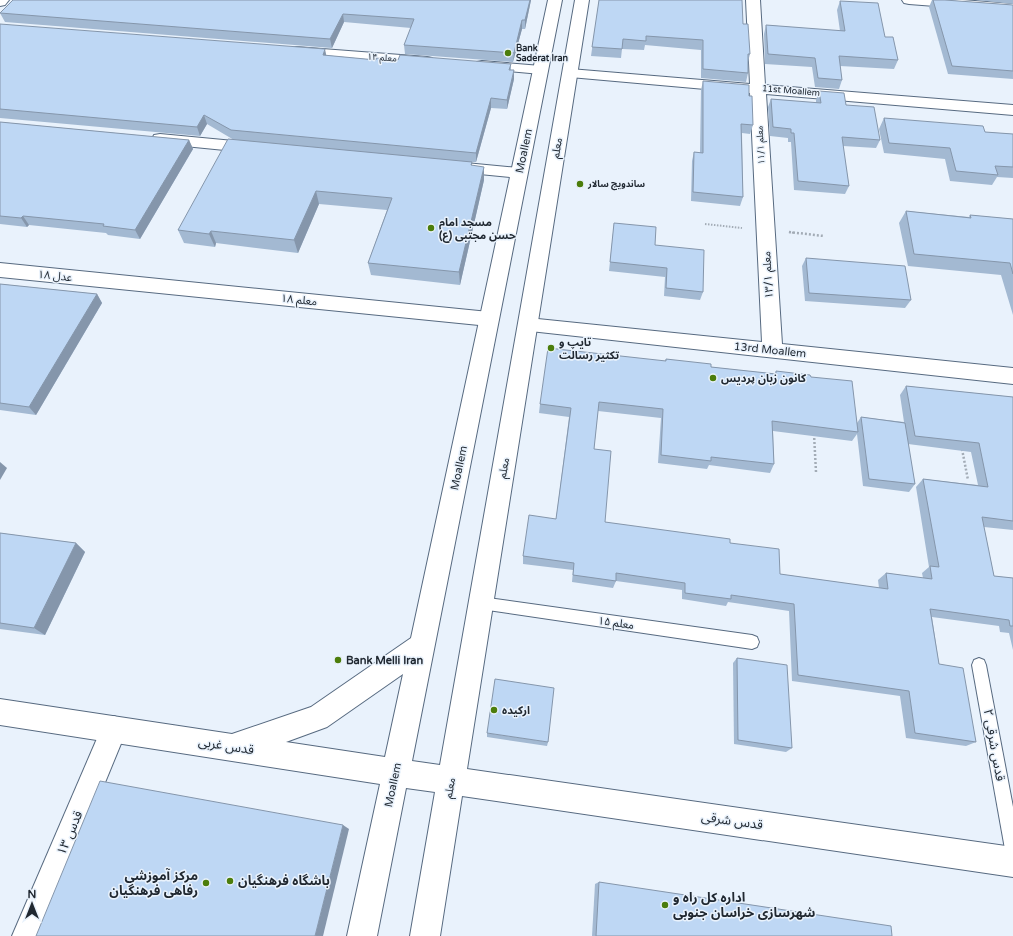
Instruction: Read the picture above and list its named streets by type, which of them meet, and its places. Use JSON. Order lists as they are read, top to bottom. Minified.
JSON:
{"streets":{"street":["معلم ۱۴","11st Moallem","معلم ۱۱/۱","معلم","Moallem","معلم ۱۳/۱","عدل ۱۸","معلم ۱۸","13rd Moallem","قدس غربی","قدس شرقی","قدس ۱۳"],"lane":["معلم ۱۵","قدس شرقی ۲"]},"crossings":[["11st Moallem","معلم ۱۱/۱"],["11st Moallem","معلم"],["معلم ۱۱/۱","معلم ۱۳/۱"],["معلم","13rd Moallem"],["معلم","معلم ۱۵"],["معلم","قدس غربی"],["معلم","قدس شرقی"],["Moallem","معلم ۱۸"],["Moallem","قدس غربی"],["معلم ۱۳/۱","13rd Moallem"],["عدل ۱۸","معلم ۱۸"],["قدس غربی","قدس شرقی"],["قدس غربی","قدس ۱۳"]],"places":["Bank Saderat Iran","ساندویچ سالار","مسجد امام حسن مجتبی (ع)","تایپ و تکثیر رسالت","کانون زبان پردیس","Bank Melli Iran","ارکیده","باشگاه فرهنگیان","مرکز آموزشی رفاهی فرهنگیان","اداره کل راه و شهرسازی خراسان جنوبی"],"north":"top"}
